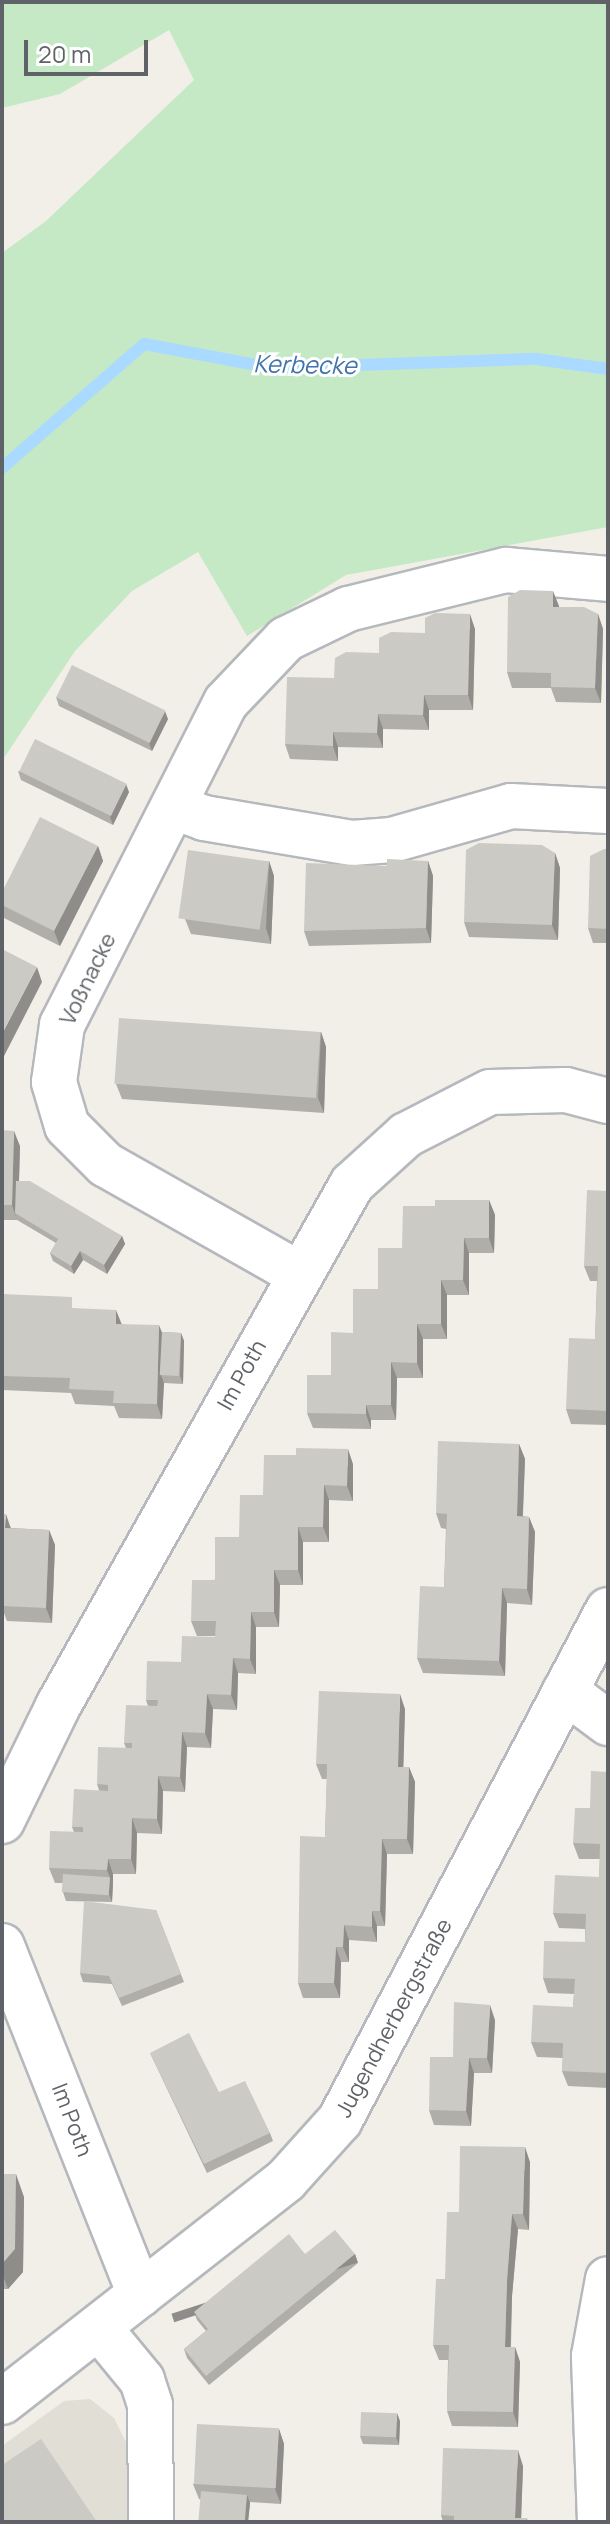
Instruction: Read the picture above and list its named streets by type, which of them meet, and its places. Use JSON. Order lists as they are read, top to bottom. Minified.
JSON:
{"streets":{"street":["Voßnacke","Im Poth","Jugendherbergstraße"]},"crossings":[["Voßnacke","Im Poth"],["Im Poth","Jugendherbergstraße"]],"water":["Kerbecke"],"scale_bar":"20 m"}
